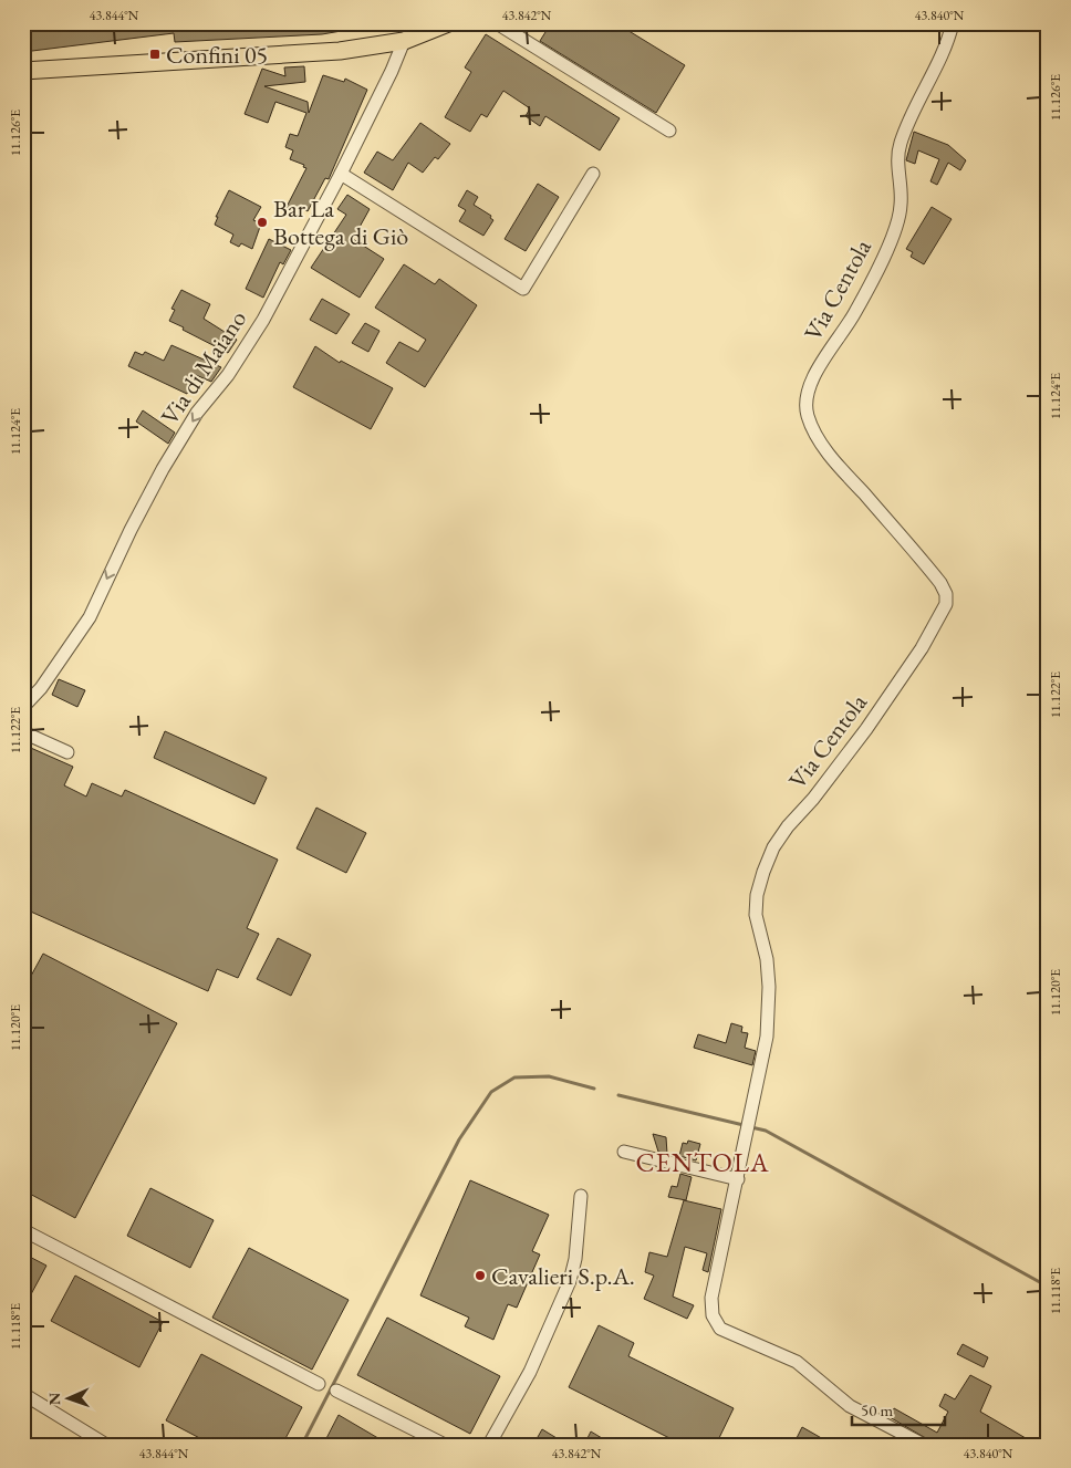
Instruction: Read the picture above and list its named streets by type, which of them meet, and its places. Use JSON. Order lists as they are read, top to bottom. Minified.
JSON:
{"streets":{"street":["Via Centola","Via di Maiano"]},"one_way":["Via di Maiano"],"districts":["CENTOLA"],"places":{"transit":["Confini 05"],"other":["Bar La Bottega di Giò","Cavalieri S.p.A."]},"scale_bar":"50 m","north":"left","coordinates":["43.844°N","43.842°N","43.840°N","11.126°E","11.124°E","11.122°E","11.120°E","11.118°E"]}
